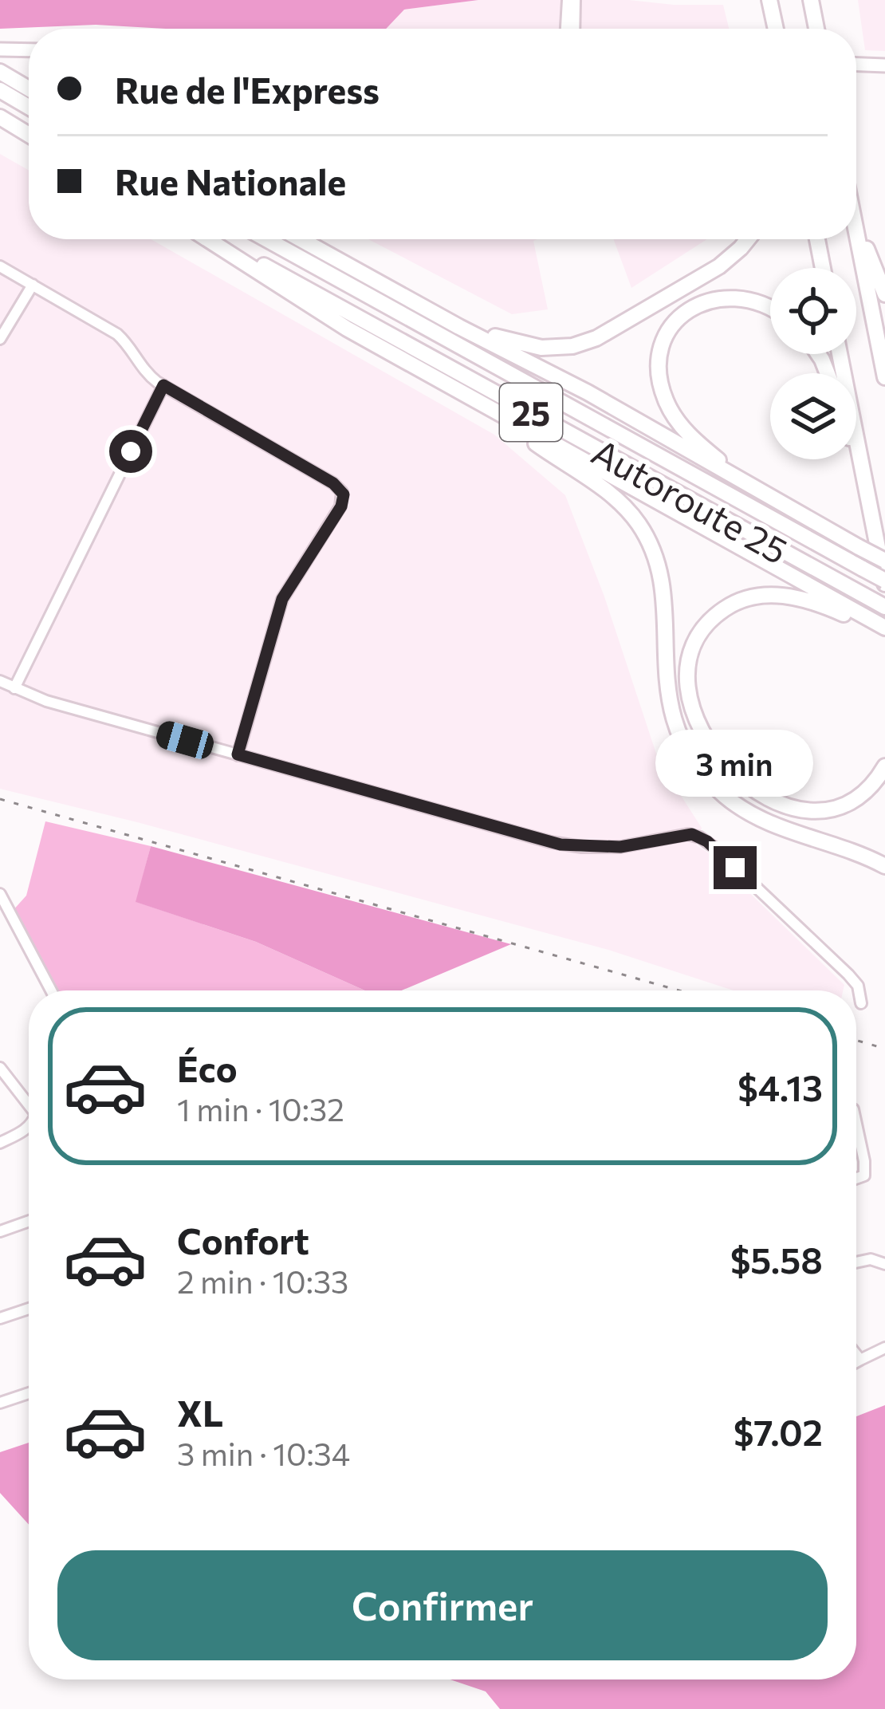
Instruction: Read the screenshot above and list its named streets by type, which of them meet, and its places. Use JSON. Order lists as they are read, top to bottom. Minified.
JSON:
{"streets":{"highway":["25","Autoroute 25"]},"page":{"banner":["Rue de l'Express","Rue Nationale"],"bubble":"3 min","list":[{"name":"Éco","note":"1 min · 10:32","value":"$4.13"},{"name":"Confort","note":"2 min · 10:33","value":"$5.58"},{"name":"XL","note":"3 min · 10:34","value":"$7.02"}],"buttons":"Confirmer"}}
